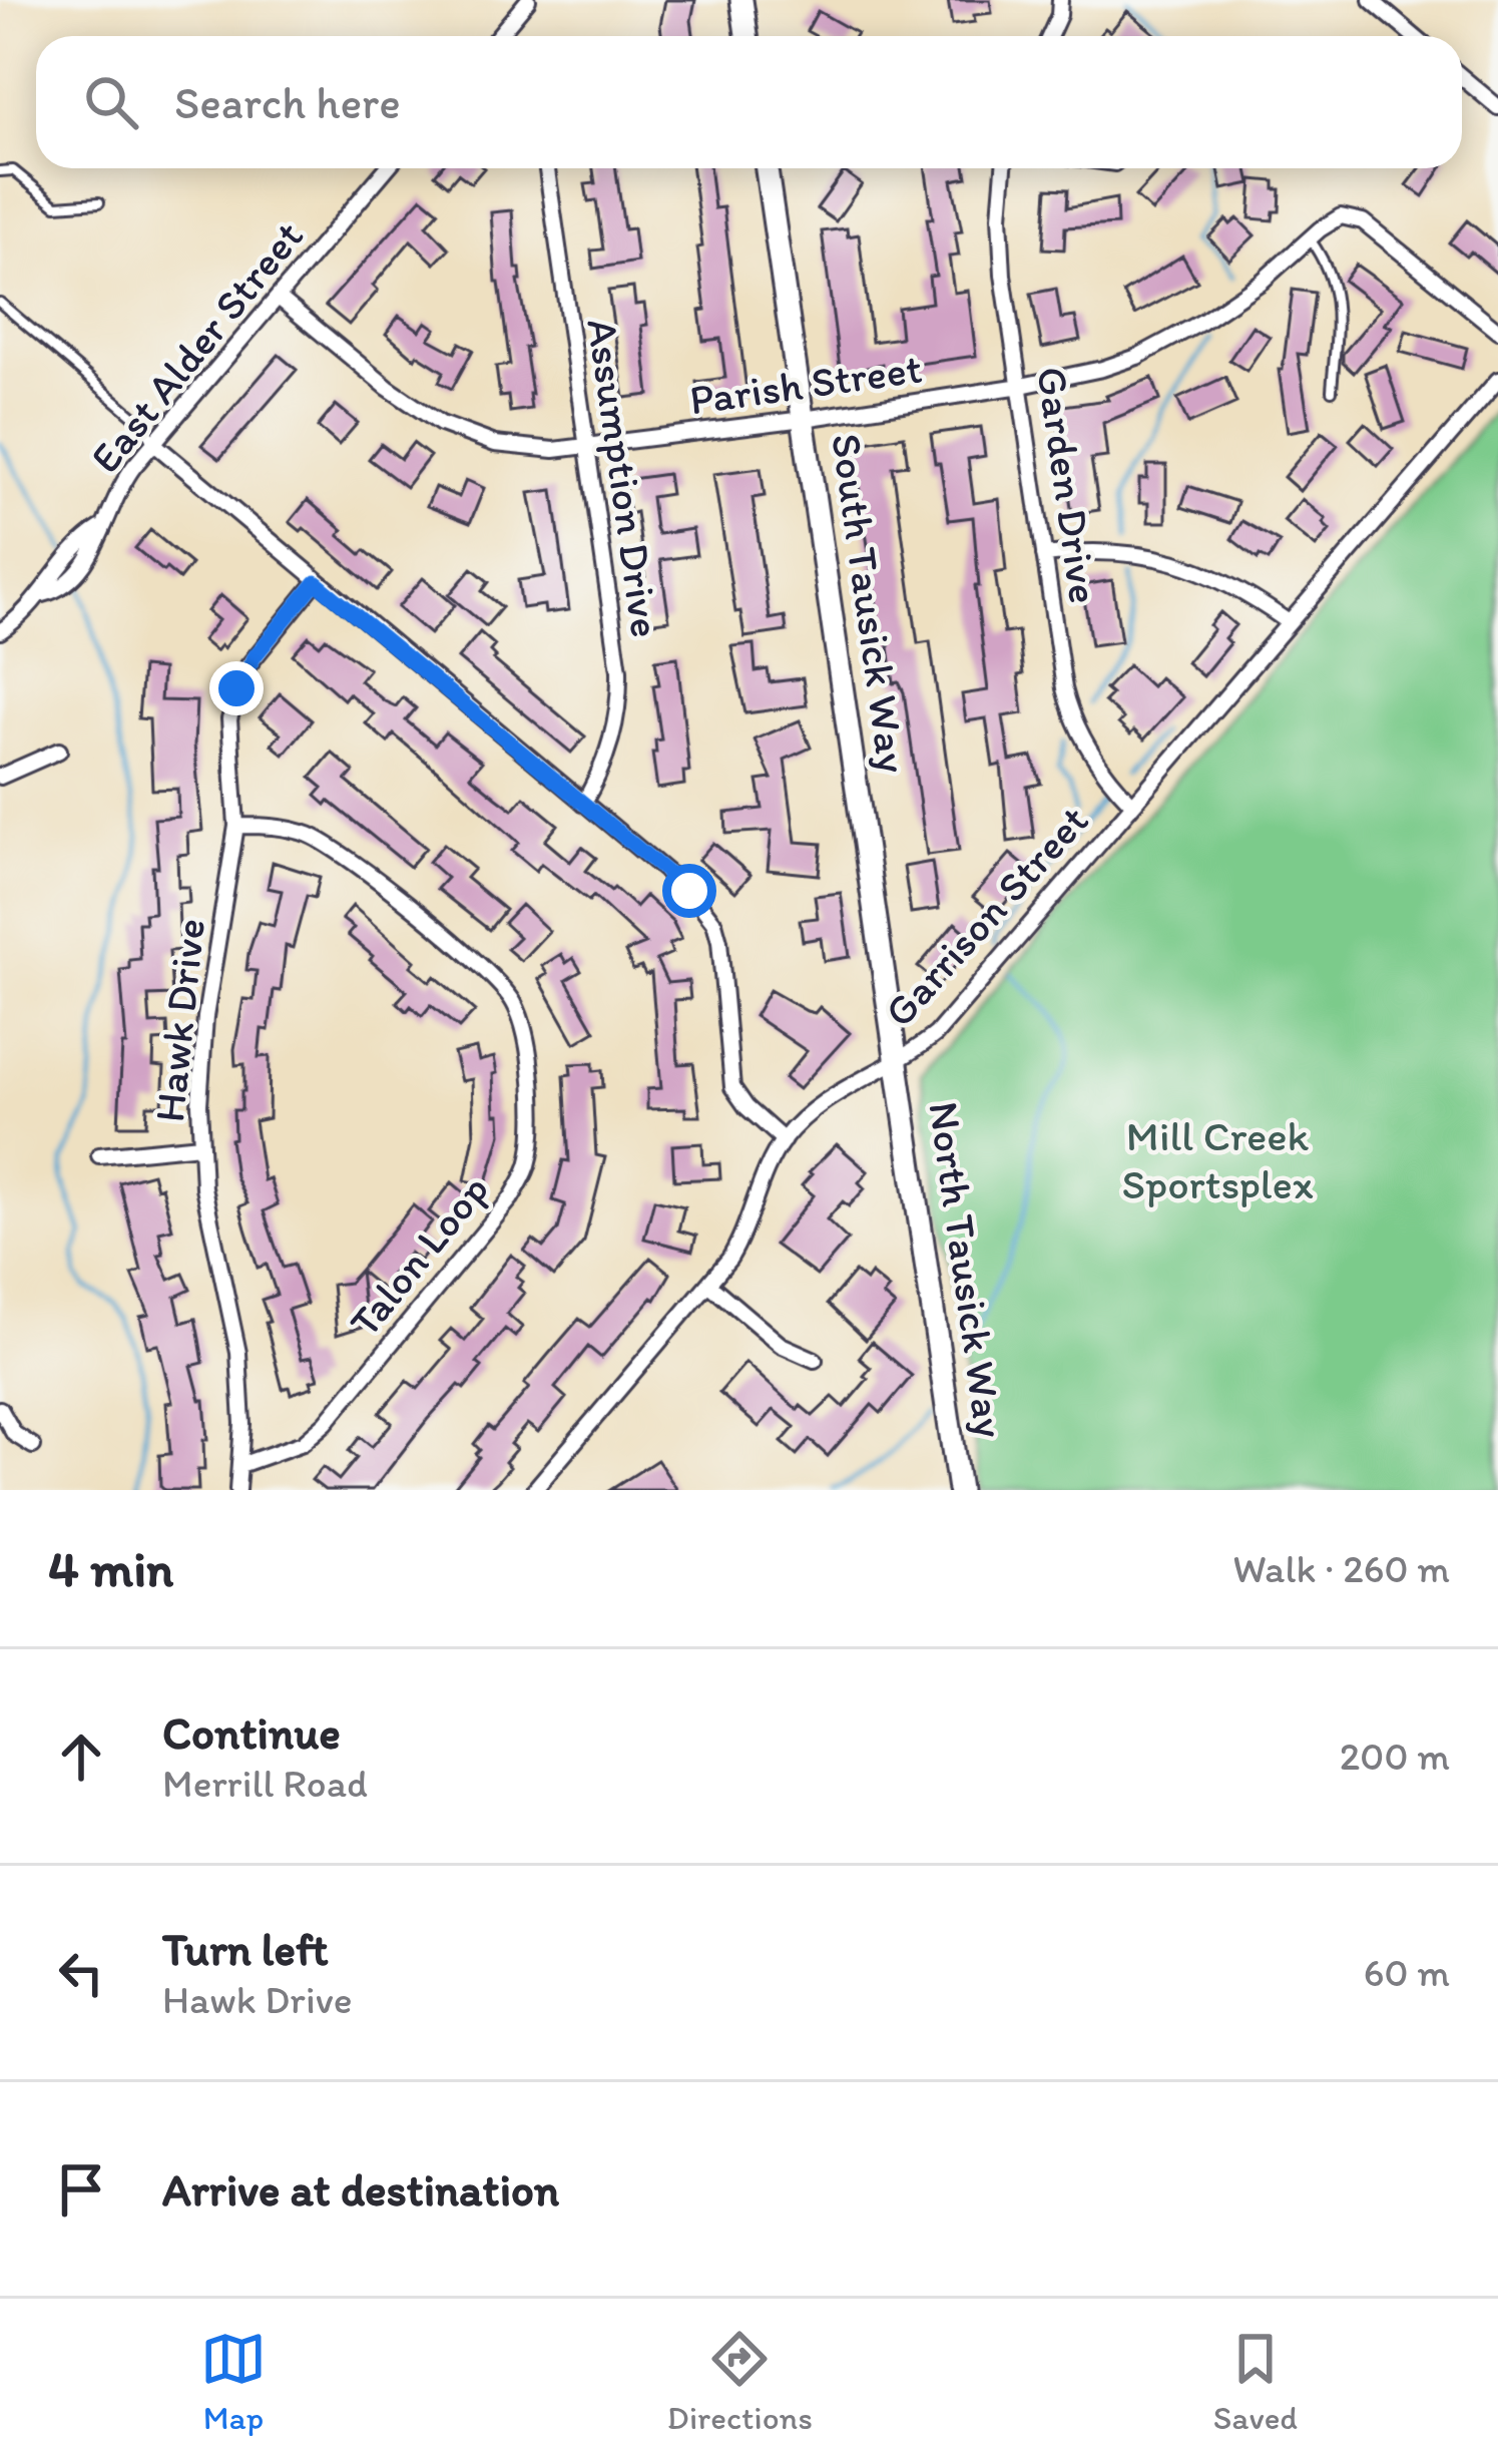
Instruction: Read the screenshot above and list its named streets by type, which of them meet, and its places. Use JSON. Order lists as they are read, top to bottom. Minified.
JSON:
{"streets":{"main road":["South Tausick Way","North Tausick Way"],"street":["East Alder Street","Parish Street","Assumption Drive","Garden Drive","Garrison Street","Hawk Drive","Talon Loop"]},"crossings":[["East Alder Street","Parish Street"],["Parish Street","Assumption Drive"],["Parish Street","Garden Drive"],["Parish Street","South Tausick Way"],["Garden Drive","Garrison Street"],["South Tausick Way","Garrison Street"],["South Tausick Way","North Tausick Way"],["Garrison Street","North Tausick Way"],["Hawk Drive","Talon Loop"]],"parks":["Mill Creek Sportsplex"],"page":{"search":"Search here","heading":["4 min","Walk · 260 m"],"list":[["Continue","Merrill Road","200 m"],["Turn left","Hawk Drive","60 m"],"Arrive at destination"],"nav":["Map","Directions","Saved"]}}
